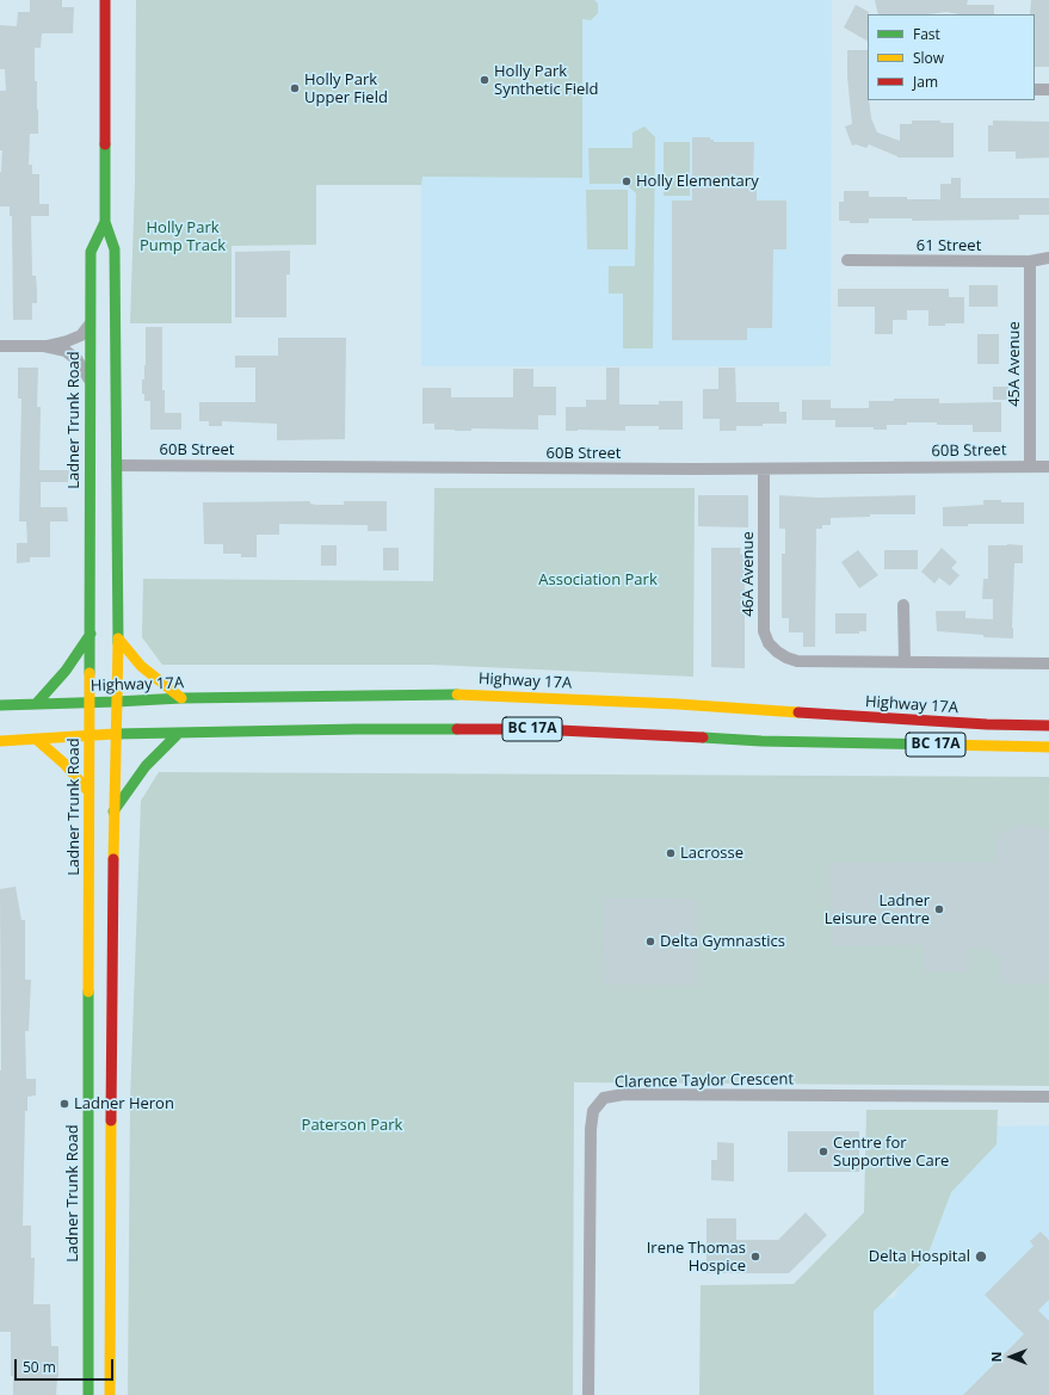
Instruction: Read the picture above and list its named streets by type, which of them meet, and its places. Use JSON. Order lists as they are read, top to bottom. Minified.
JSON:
{"streets":{"main road":["Ladner Trunk Road","Highway 17A","BC 17A"],"street":["61 Street","45A Avenue","60B Street","46A Avenue","Clarence Taylor Crescent"]},"crossings":[["61 Street","45A Avenue"],["45A Avenue","60B Street"],["Ladner Trunk Road","60B Street"],["Ladner Trunk Road","Highway 17A"],["Ladner Trunk Road","BC 17A"],["60B Street","46A Avenue"]],"parks":["Holly Park Pump Track","Association Park","Paterson Park"],"places":["Holly Park Synthetic Field","Holly Park Upper Field","Holly Elementary","Lacrosse","Ladner Leisure Centre","Delta Gymnastics","Ladner Heron","Centre for Supportive Care","Irene Thomas Hospice","Delta Hospital"],"legend":["Fast","Slow","Jam"],"scale_bar":"50 m","north":"left"}
